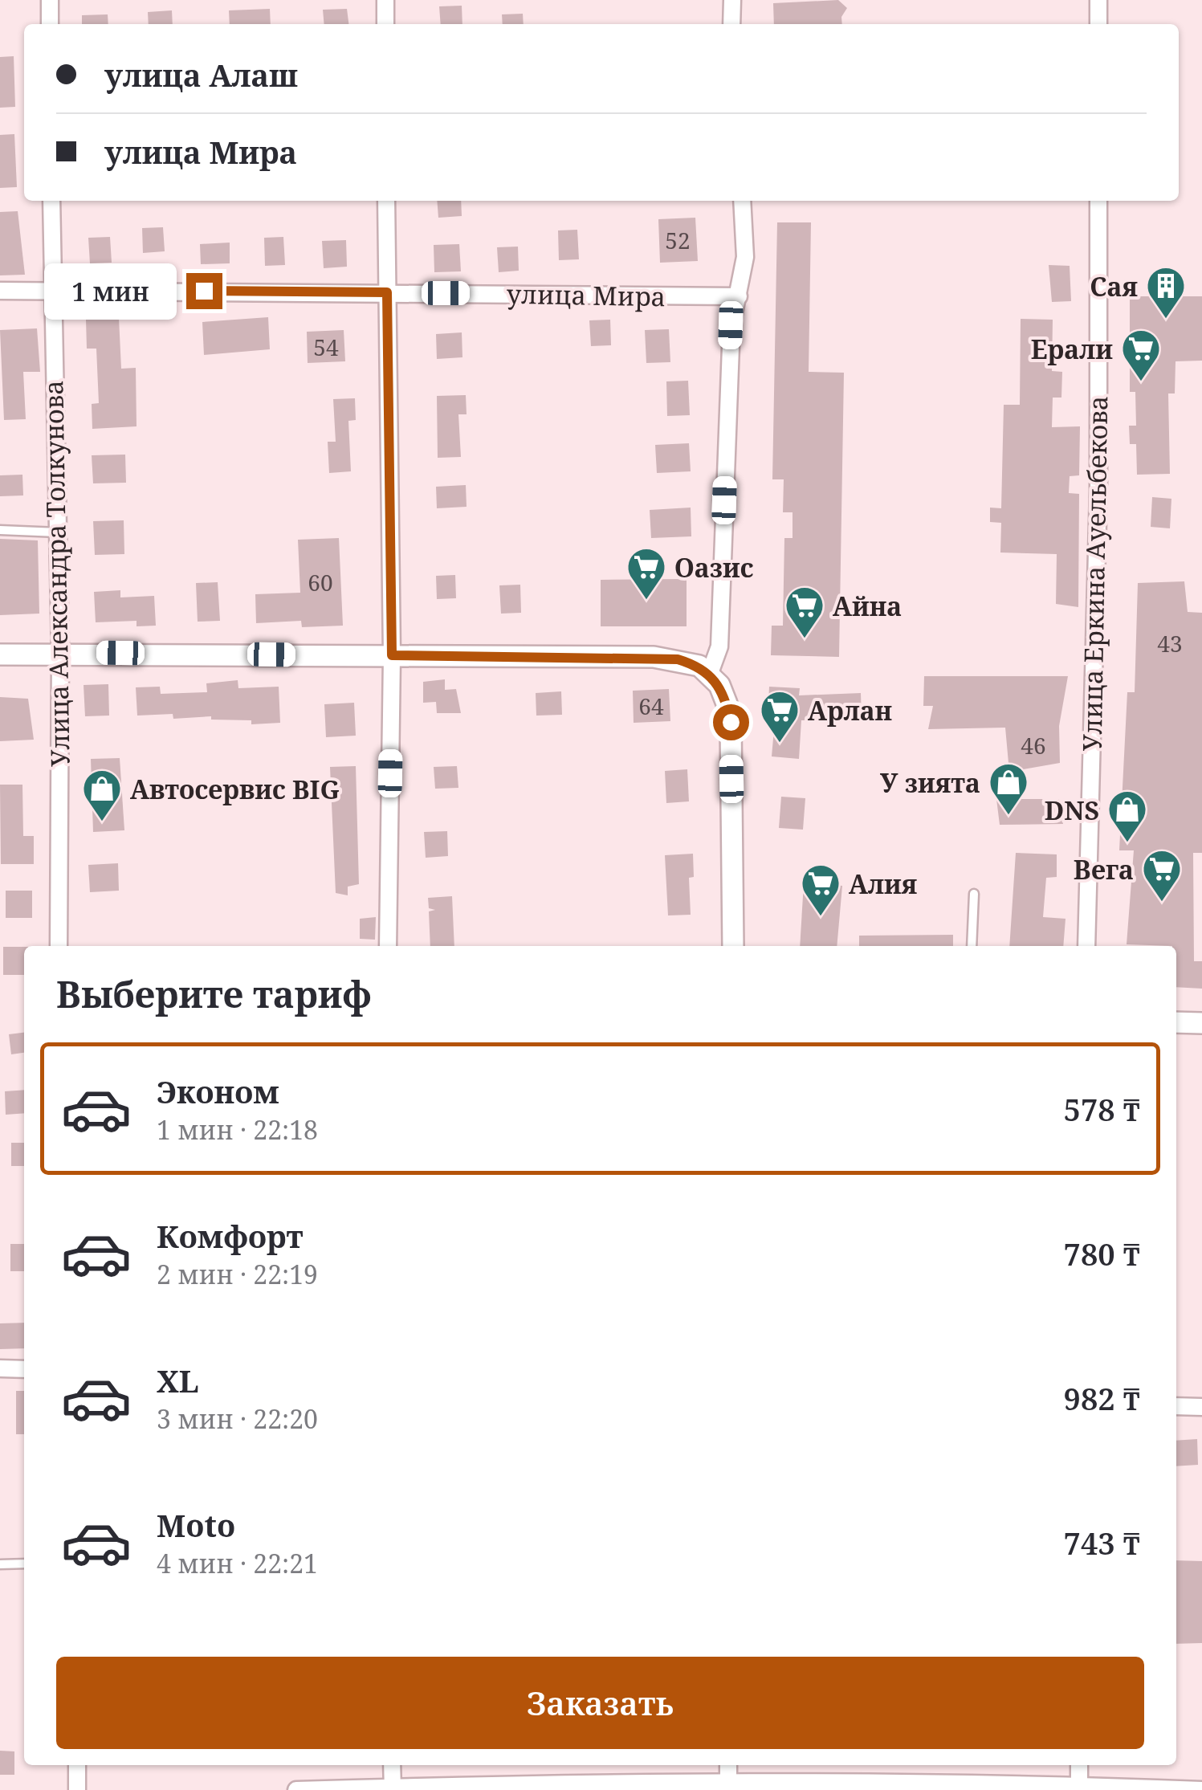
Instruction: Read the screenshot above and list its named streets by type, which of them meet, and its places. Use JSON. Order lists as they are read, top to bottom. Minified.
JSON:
{"streets":{"street":["улица Мира","Улица Александра Толкунова","Улица Еркина Ауельбекова"]},"crossings":[["улица Мира","Улица Александра Толкунова"]],"places":{"building":["Сая"],"supermarket":["Ерали","Оазис","Айна","Арлан","Вега","Алия"],"shop":["У зията","Автосервис BIG","DNS"]},"house_numbers":["52","54","60","43","64","46"],"page":{"banner":["улица Алаш","улица Мира"],"bubble":"1 мин","heading":"Выберите тариф","list":[{"name":"Эконом","note":"1 мин · 22:18","value":"578 ₸"},{"name":"Комфорт","note":"2 мин · 22:19","value":"780 ₸"},{"name":"XL","note":"3 мин · 22:20","value":"982 ₸"},{"name":"Moto","note":"4 мин · 22:21","value":"743 ₸"}],"buttons":"Заказать"}}
